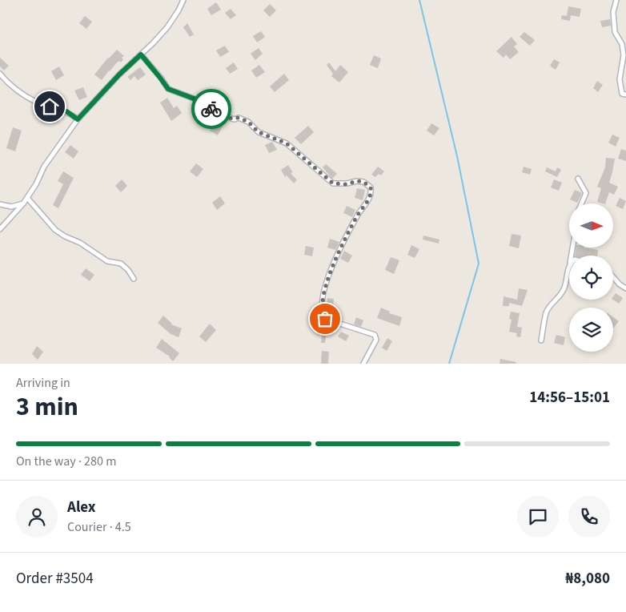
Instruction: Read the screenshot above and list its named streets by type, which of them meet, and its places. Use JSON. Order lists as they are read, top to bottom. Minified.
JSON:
{"north":"right","page":{"heading":["3 min","Arriving in","14:56–15:01"],"panel":["Alex","Courier · 4.5","Order #3504","₦8,080"],"bar":"On the way · 280 m"}}
